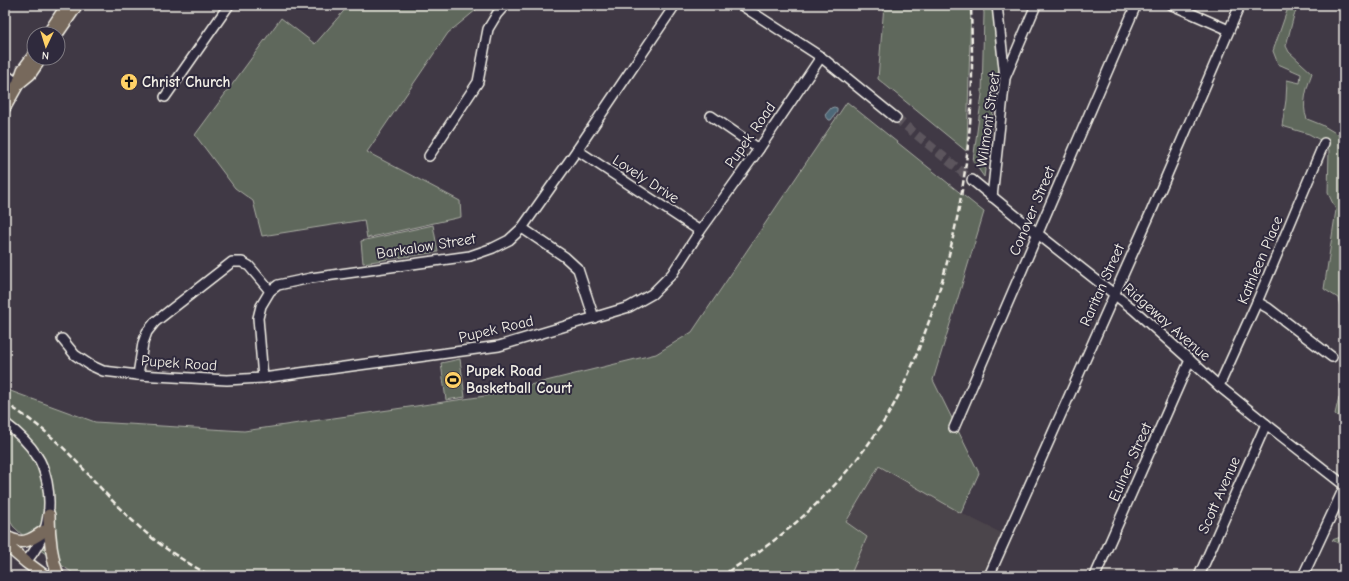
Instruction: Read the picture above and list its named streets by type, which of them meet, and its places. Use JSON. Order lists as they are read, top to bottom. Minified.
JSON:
{"streets":{"street":["Wilmont Street","Pupek Road","Lovely Drive","Conover Street","Barkalow Street","Kathleen Place","Raritan Street","Ridgeway Avenue","Eulner Street","Scott Avenue"]},"crossings":[["Wilmont Street","Ridgeway Avenue"],["Pupek Road","Lovely Drive"],["Lovely Drive","Barkalow Street"],["Conover Street","Ridgeway Avenue"],["Kathleen Place","Ridgeway Avenue"],["Raritan Street","Ridgeway Avenue"],["Ridgeway Avenue","Eulner Street"],["Ridgeway Avenue","Scott Avenue"]],"places":{"church":["Christ Church"],"sports":["Pupek Road Basketball Court"]},"north":"bottom"}
